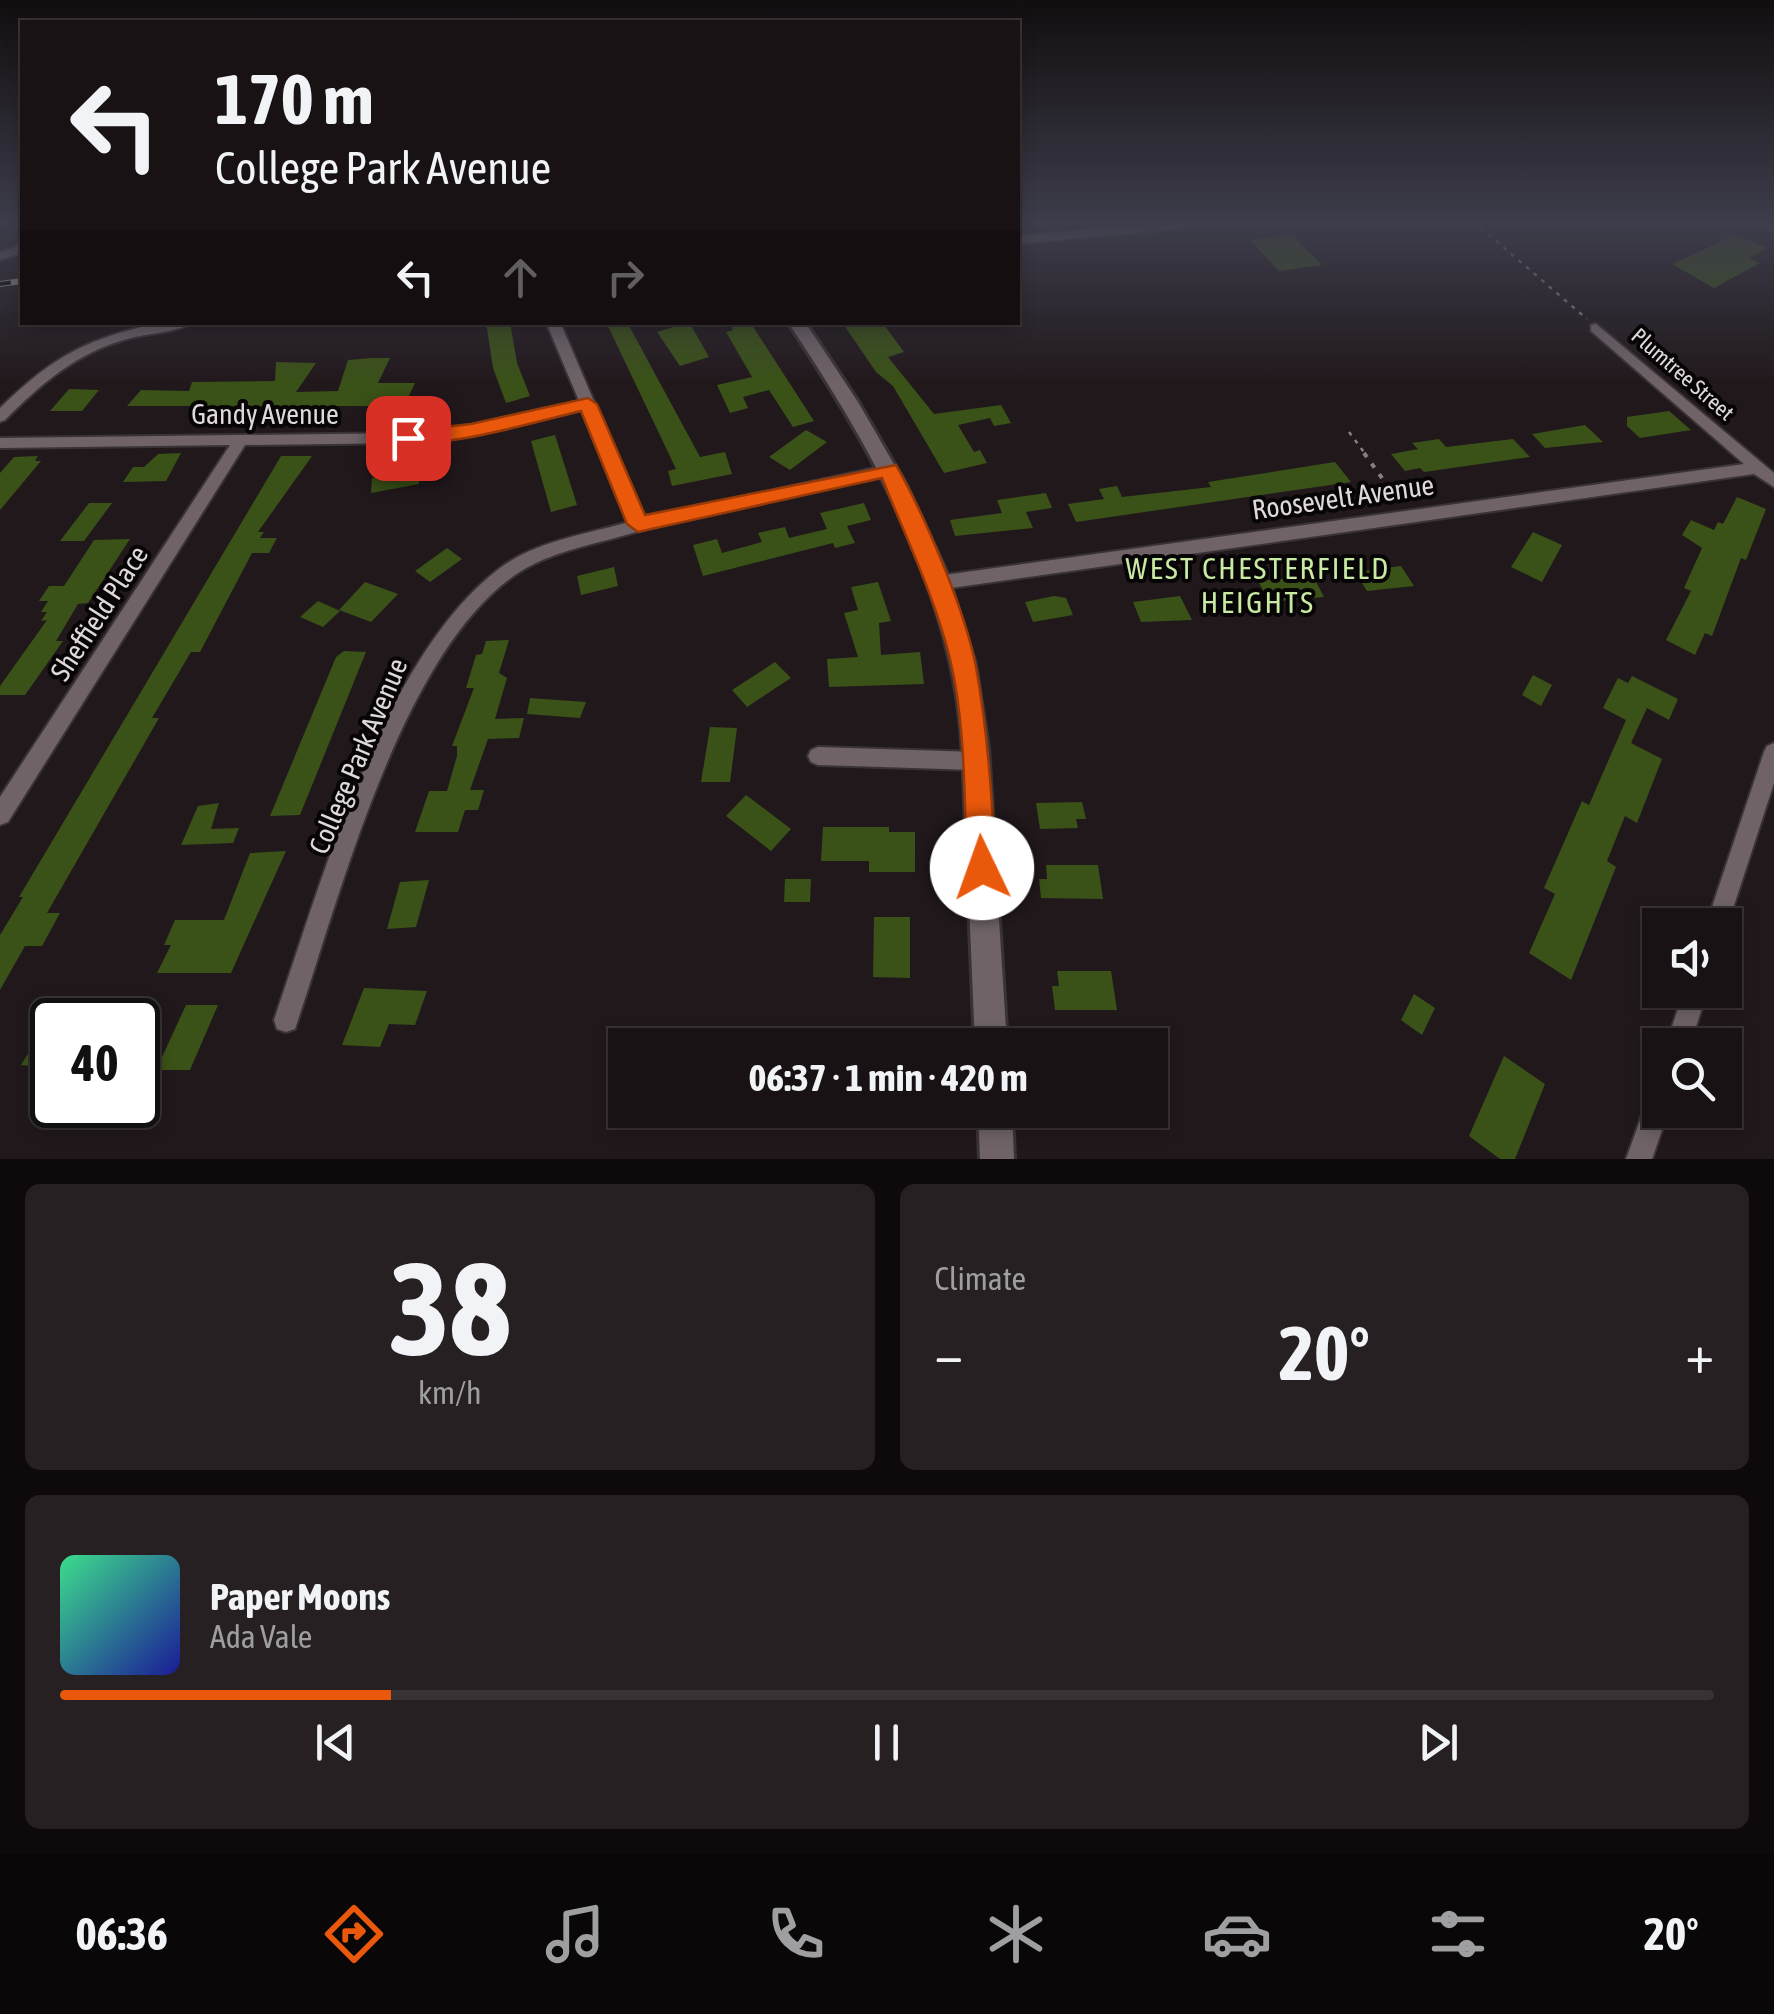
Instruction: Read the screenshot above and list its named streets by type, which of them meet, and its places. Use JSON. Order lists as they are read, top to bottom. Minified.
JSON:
{"streets":{"street":["Plumtree Street","Gandy Avenue","Roosevelt Avenue","Sheffield Place","College Park Avenue"]},"crossings":[["Plumtree Street","Roosevelt Avenue"],["Gandy Avenue","Sheffield Place"]],"districts":["WEST CHESTERFIELD HEIGHTS"],"page":{"turn":["170 m","College Park Avenue"],"limit":"40","trip":"06:37 · 1 min · 420 m","tile":[["38","km/h"],"Climate"],"heat":["−","20°","+"],"song":["Paper Moons","Ada Vale"],"tabs":["06:36","20°"]}}
